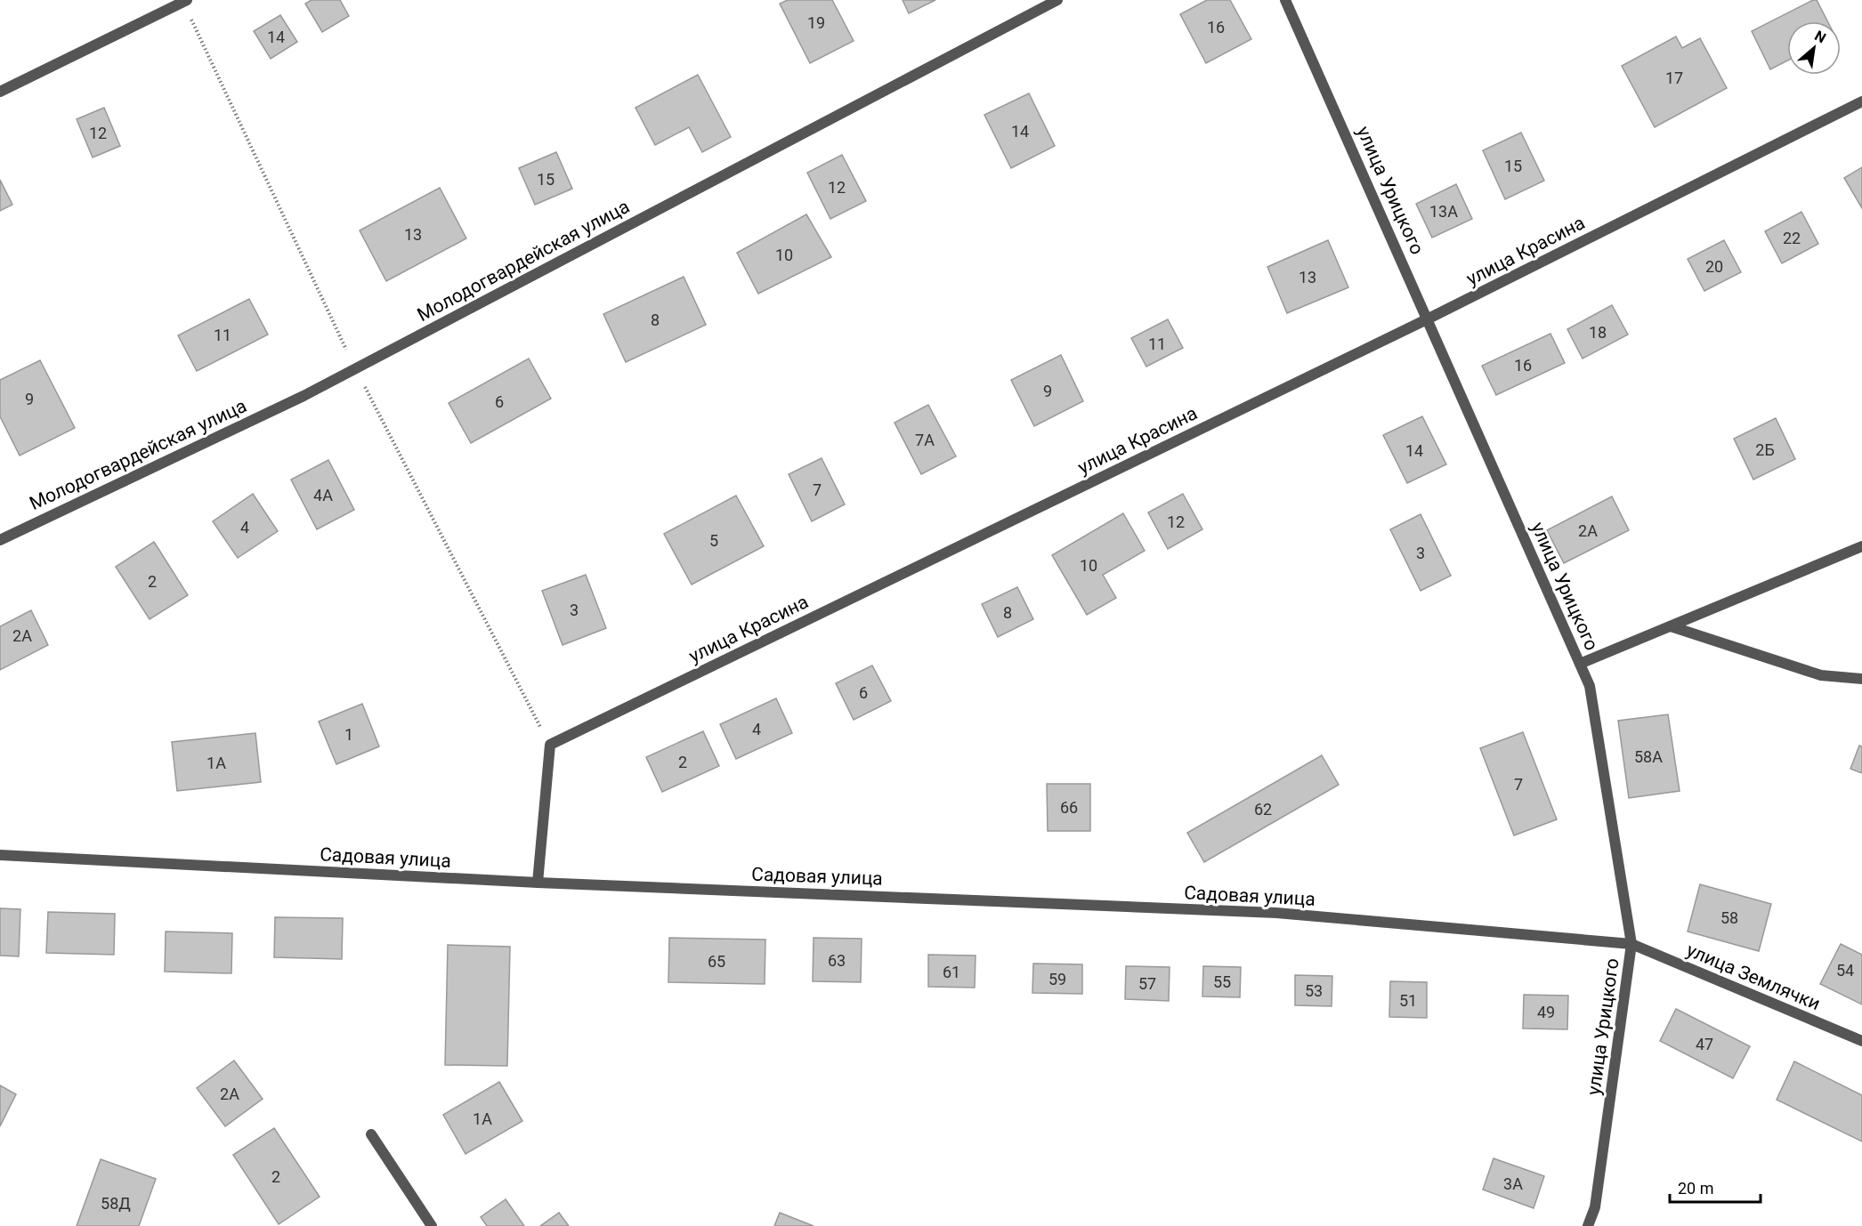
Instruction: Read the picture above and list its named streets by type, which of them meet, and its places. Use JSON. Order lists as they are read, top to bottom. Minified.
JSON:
{"streets":{"street":["улица Урицкого","улица Красина","Молодогвардейская улица","Садовая улица","улица Землячки"]},"crossings":[["улица Урицкого","улица Красина"],["улица Урицкого","Садовая улица"],["улица Урицкого","улица Землячки"],["улица Красина","Садовая улица"],["Садовая улица","улица Землячки"]],"house_numbers":["19","16","14","17","14","12","15","15","12","13А","13","22","10","20","13","8","18","11","11","16","9","9","6","7А","2Б","14","7","4А","12","4","2А","5","3","10","2","3","8","2А","6","4","1","58А","2","1А","7","66","62","58","63","65","54","61","59","55","57","53","51","49","47","2А","1А","2","3А","58Д"],"scale_bar":"20 m","north":"top right"}
